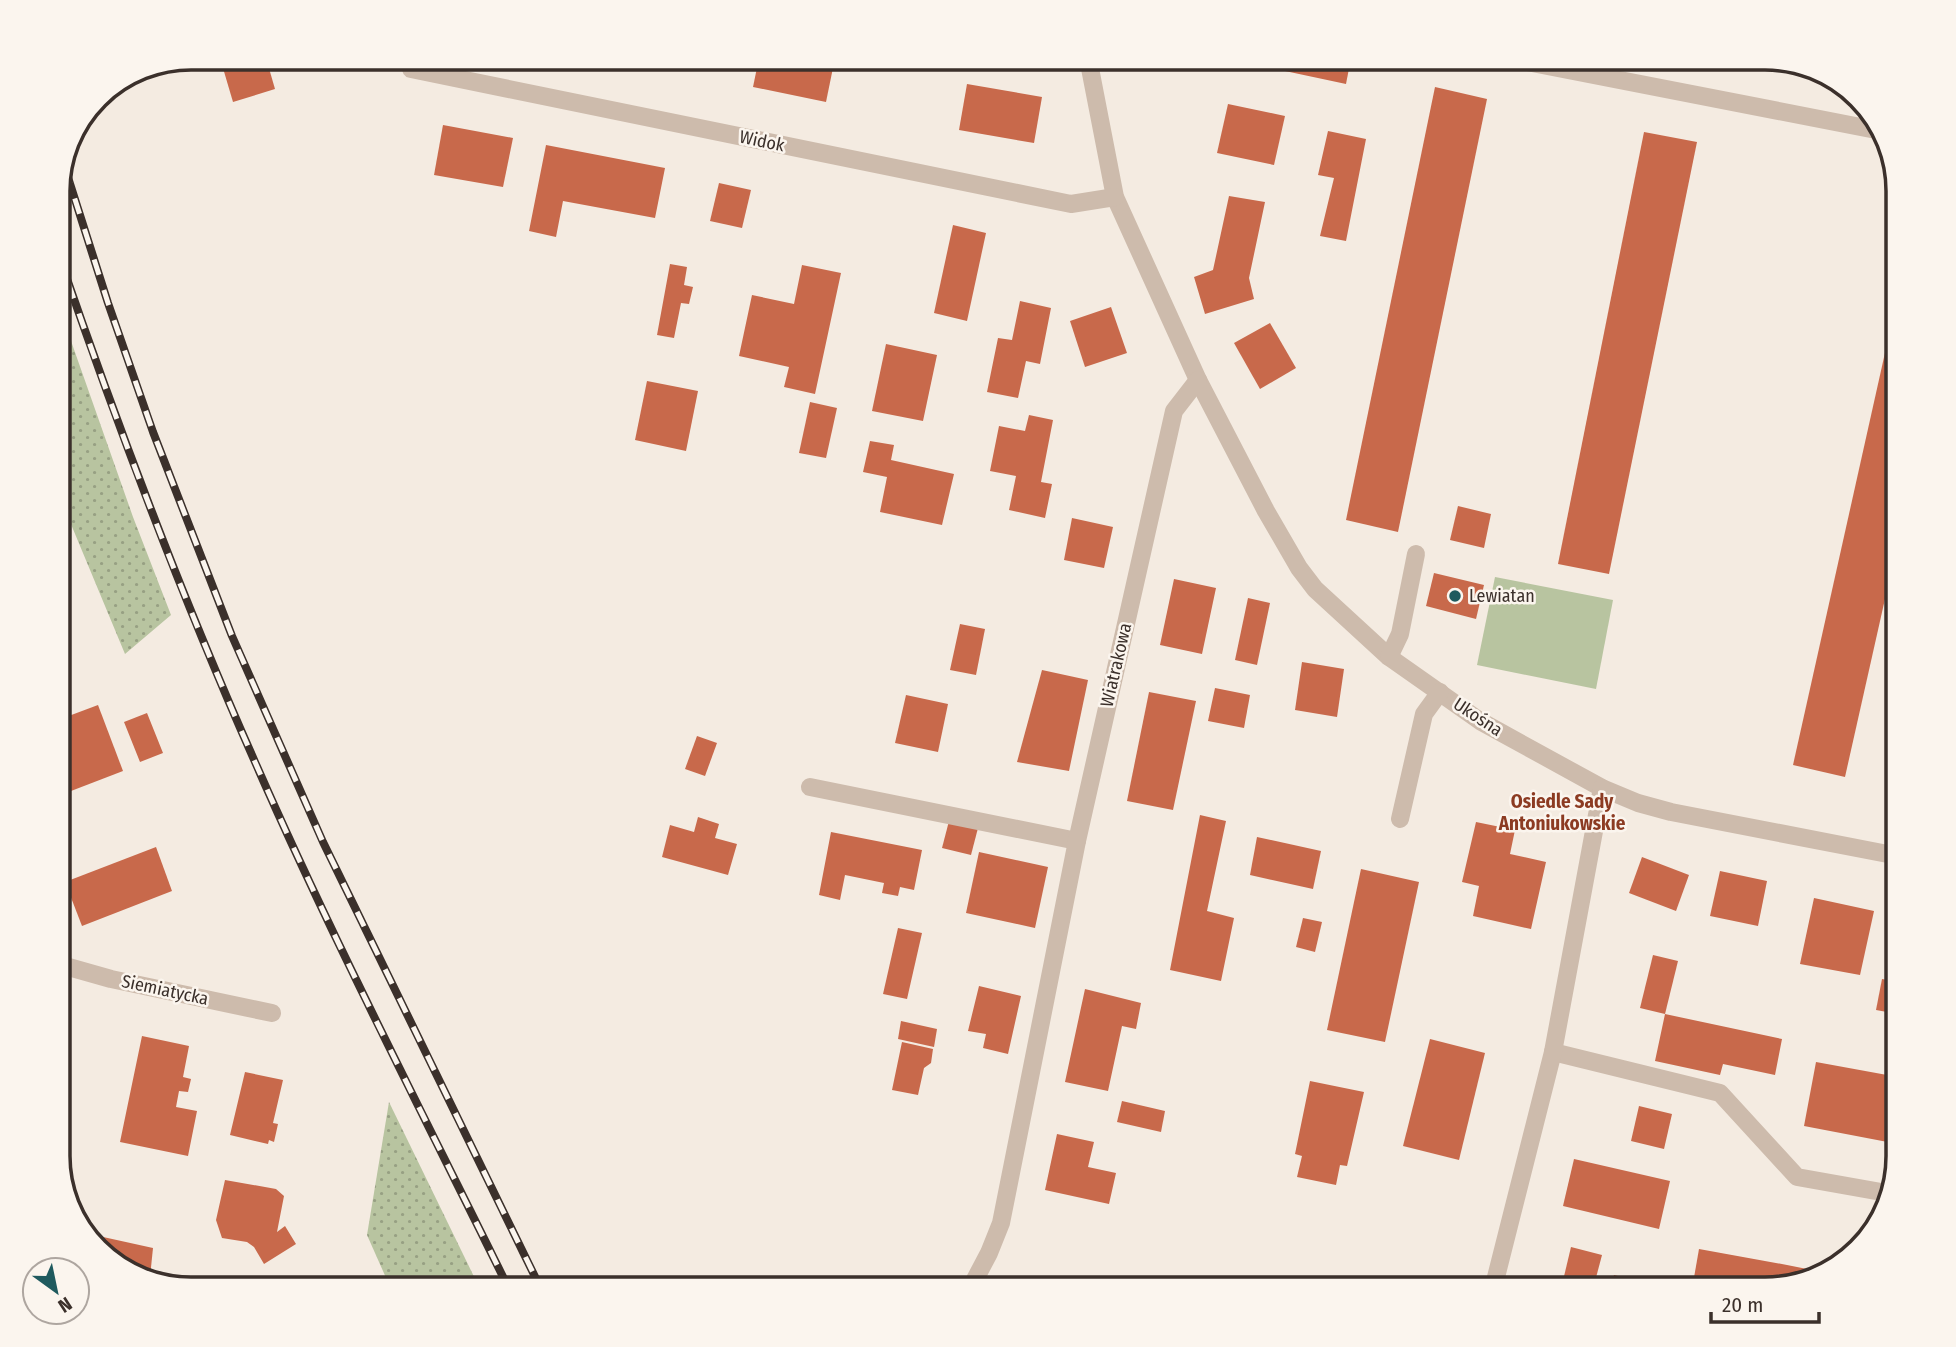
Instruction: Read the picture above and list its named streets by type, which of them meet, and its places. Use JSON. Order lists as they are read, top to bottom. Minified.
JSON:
{"streets":{"street":["Widok","Wiatrakowa","Ukośna","Siemiatycka"]},"crossings":[["Wiatrakowa","Ukośna"]],"districts":["Osiedle Sady Antoniukowskie"],"places":["Lewiatan"],"scale_bar":"20 m","north":"bottom right"}
